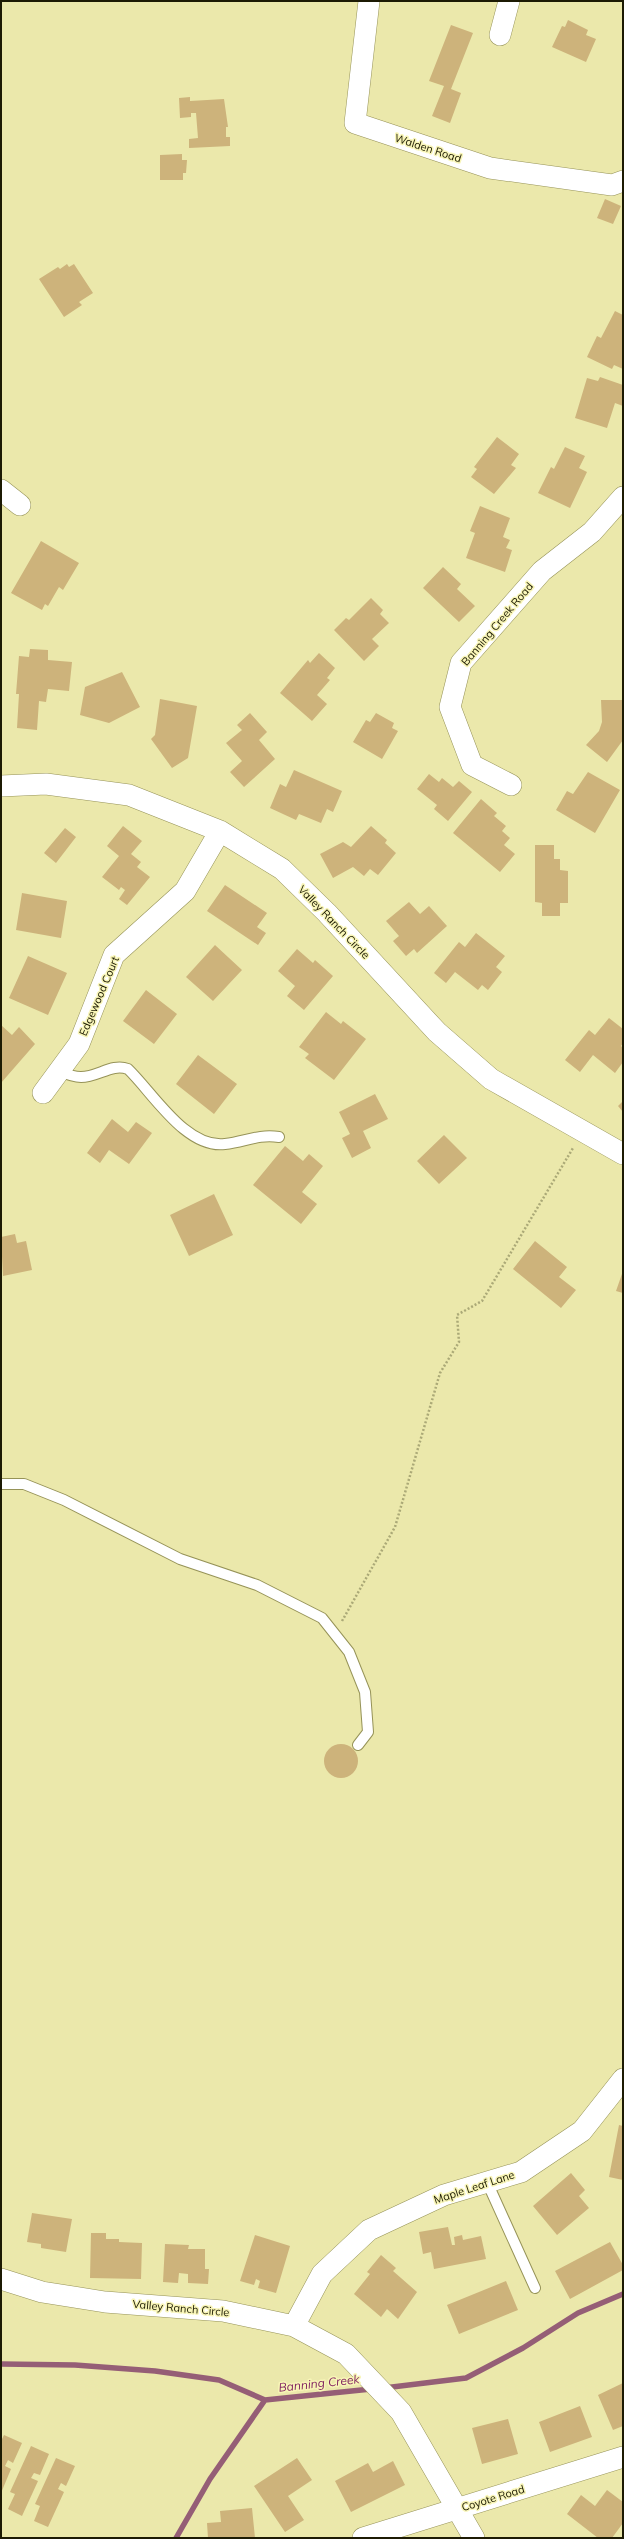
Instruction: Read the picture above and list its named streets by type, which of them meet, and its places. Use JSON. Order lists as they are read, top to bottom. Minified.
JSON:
{"streets":{"street":["Walden Road","Banning Creek Road","Valley Ranch Circle","Edgewood Court","Maple Leaf Lane","Coyote Road"]},"crossings":[["Valley Ranch Circle","Edgewood Court"],["Valley Ranch Circle","Maple Leaf Lane"],["Valley Ranch Circle","Coyote Road"]],"water":["Banning Creek"]}
